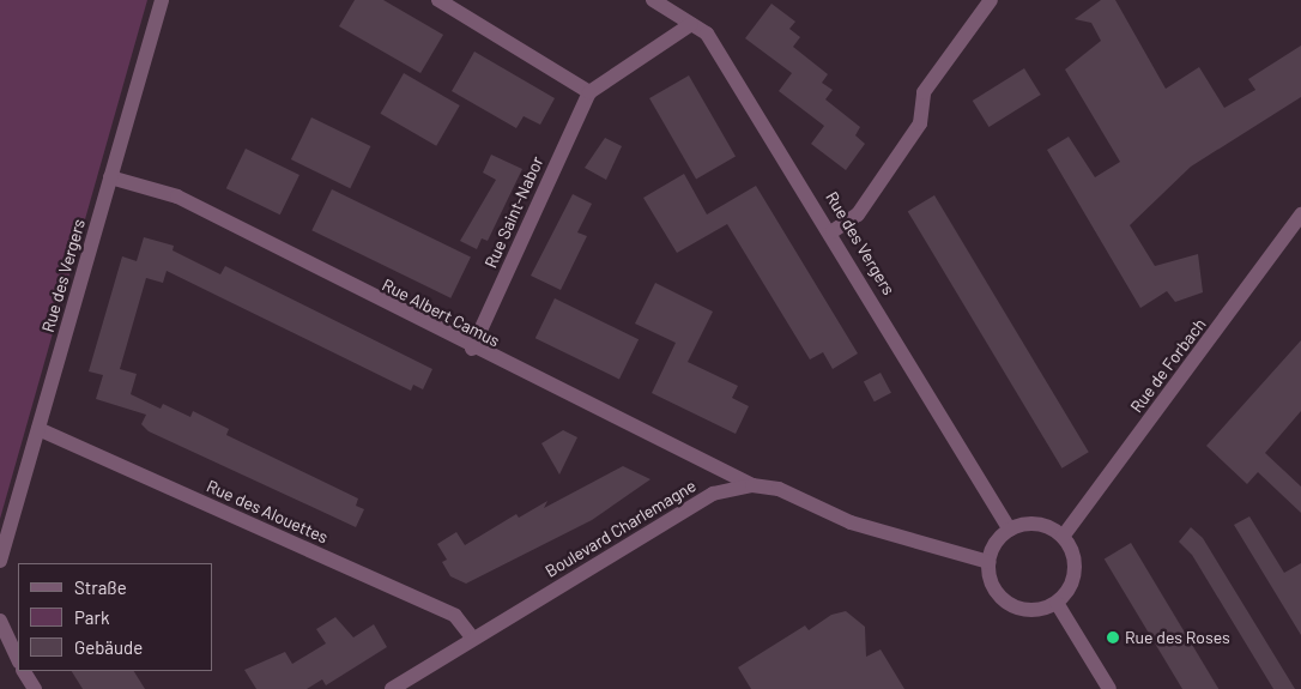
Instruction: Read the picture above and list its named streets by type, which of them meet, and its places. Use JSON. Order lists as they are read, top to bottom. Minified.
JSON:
{"streets":{"street":["Rue Saint-Nabor","Rue des Vergers","Rue Albert Camus","Rue de Forbach","Rue des Alouettes","Boulevard Charlemagne"]},"crossings":[["Rue Saint-Nabor","Rue Albert Camus"],["Rue des Vergers","Rue Albert Camus"],["Rue des Vergers","Rue de Forbach"],["Rue des Vergers","Rue des Alouettes"],["Rue des Vergers","Boulevard Charlemagne"],["Rue Albert Camus","Boulevard Charlemagne"],["Rue de Forbach","Boulevard Charlemagne"],["Rue des Alouettes","Boulevard Charlemagne"]],"places":["Rue des Roses"],"legend":["Straße","Park","Gebäude"]}
